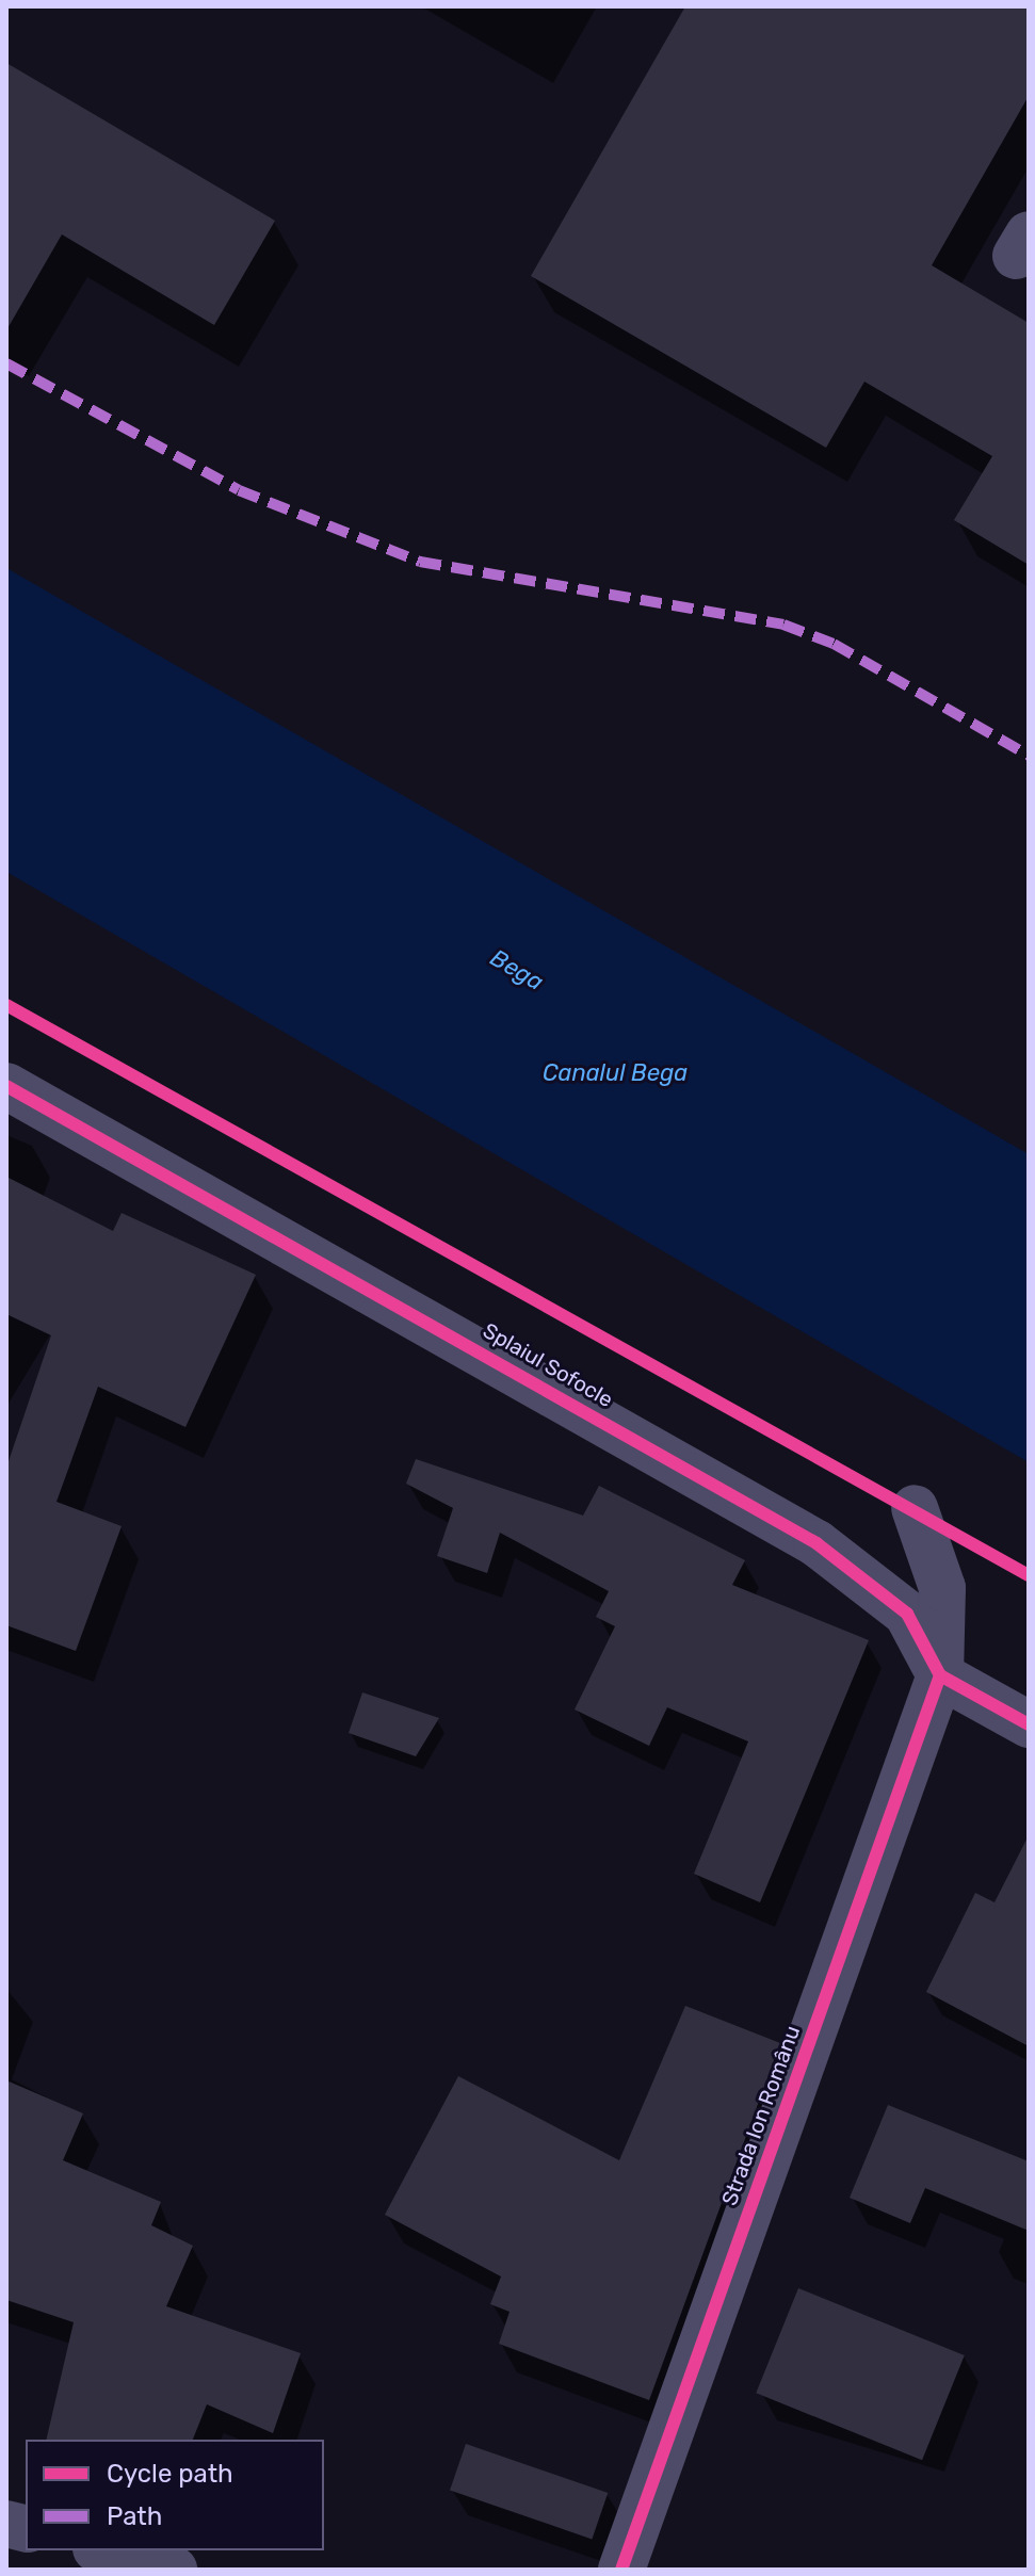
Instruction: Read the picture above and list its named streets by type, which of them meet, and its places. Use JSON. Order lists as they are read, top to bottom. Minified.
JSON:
{"streets":{"street":["Splaiul Sofocle","Strada Ion Românu"]},"crossings":[["Splaiul Sofocle","Strada Ion Românu"]],"water":["Bega","Canalul Bega"],"legend":["Cycle path","Path"]}
